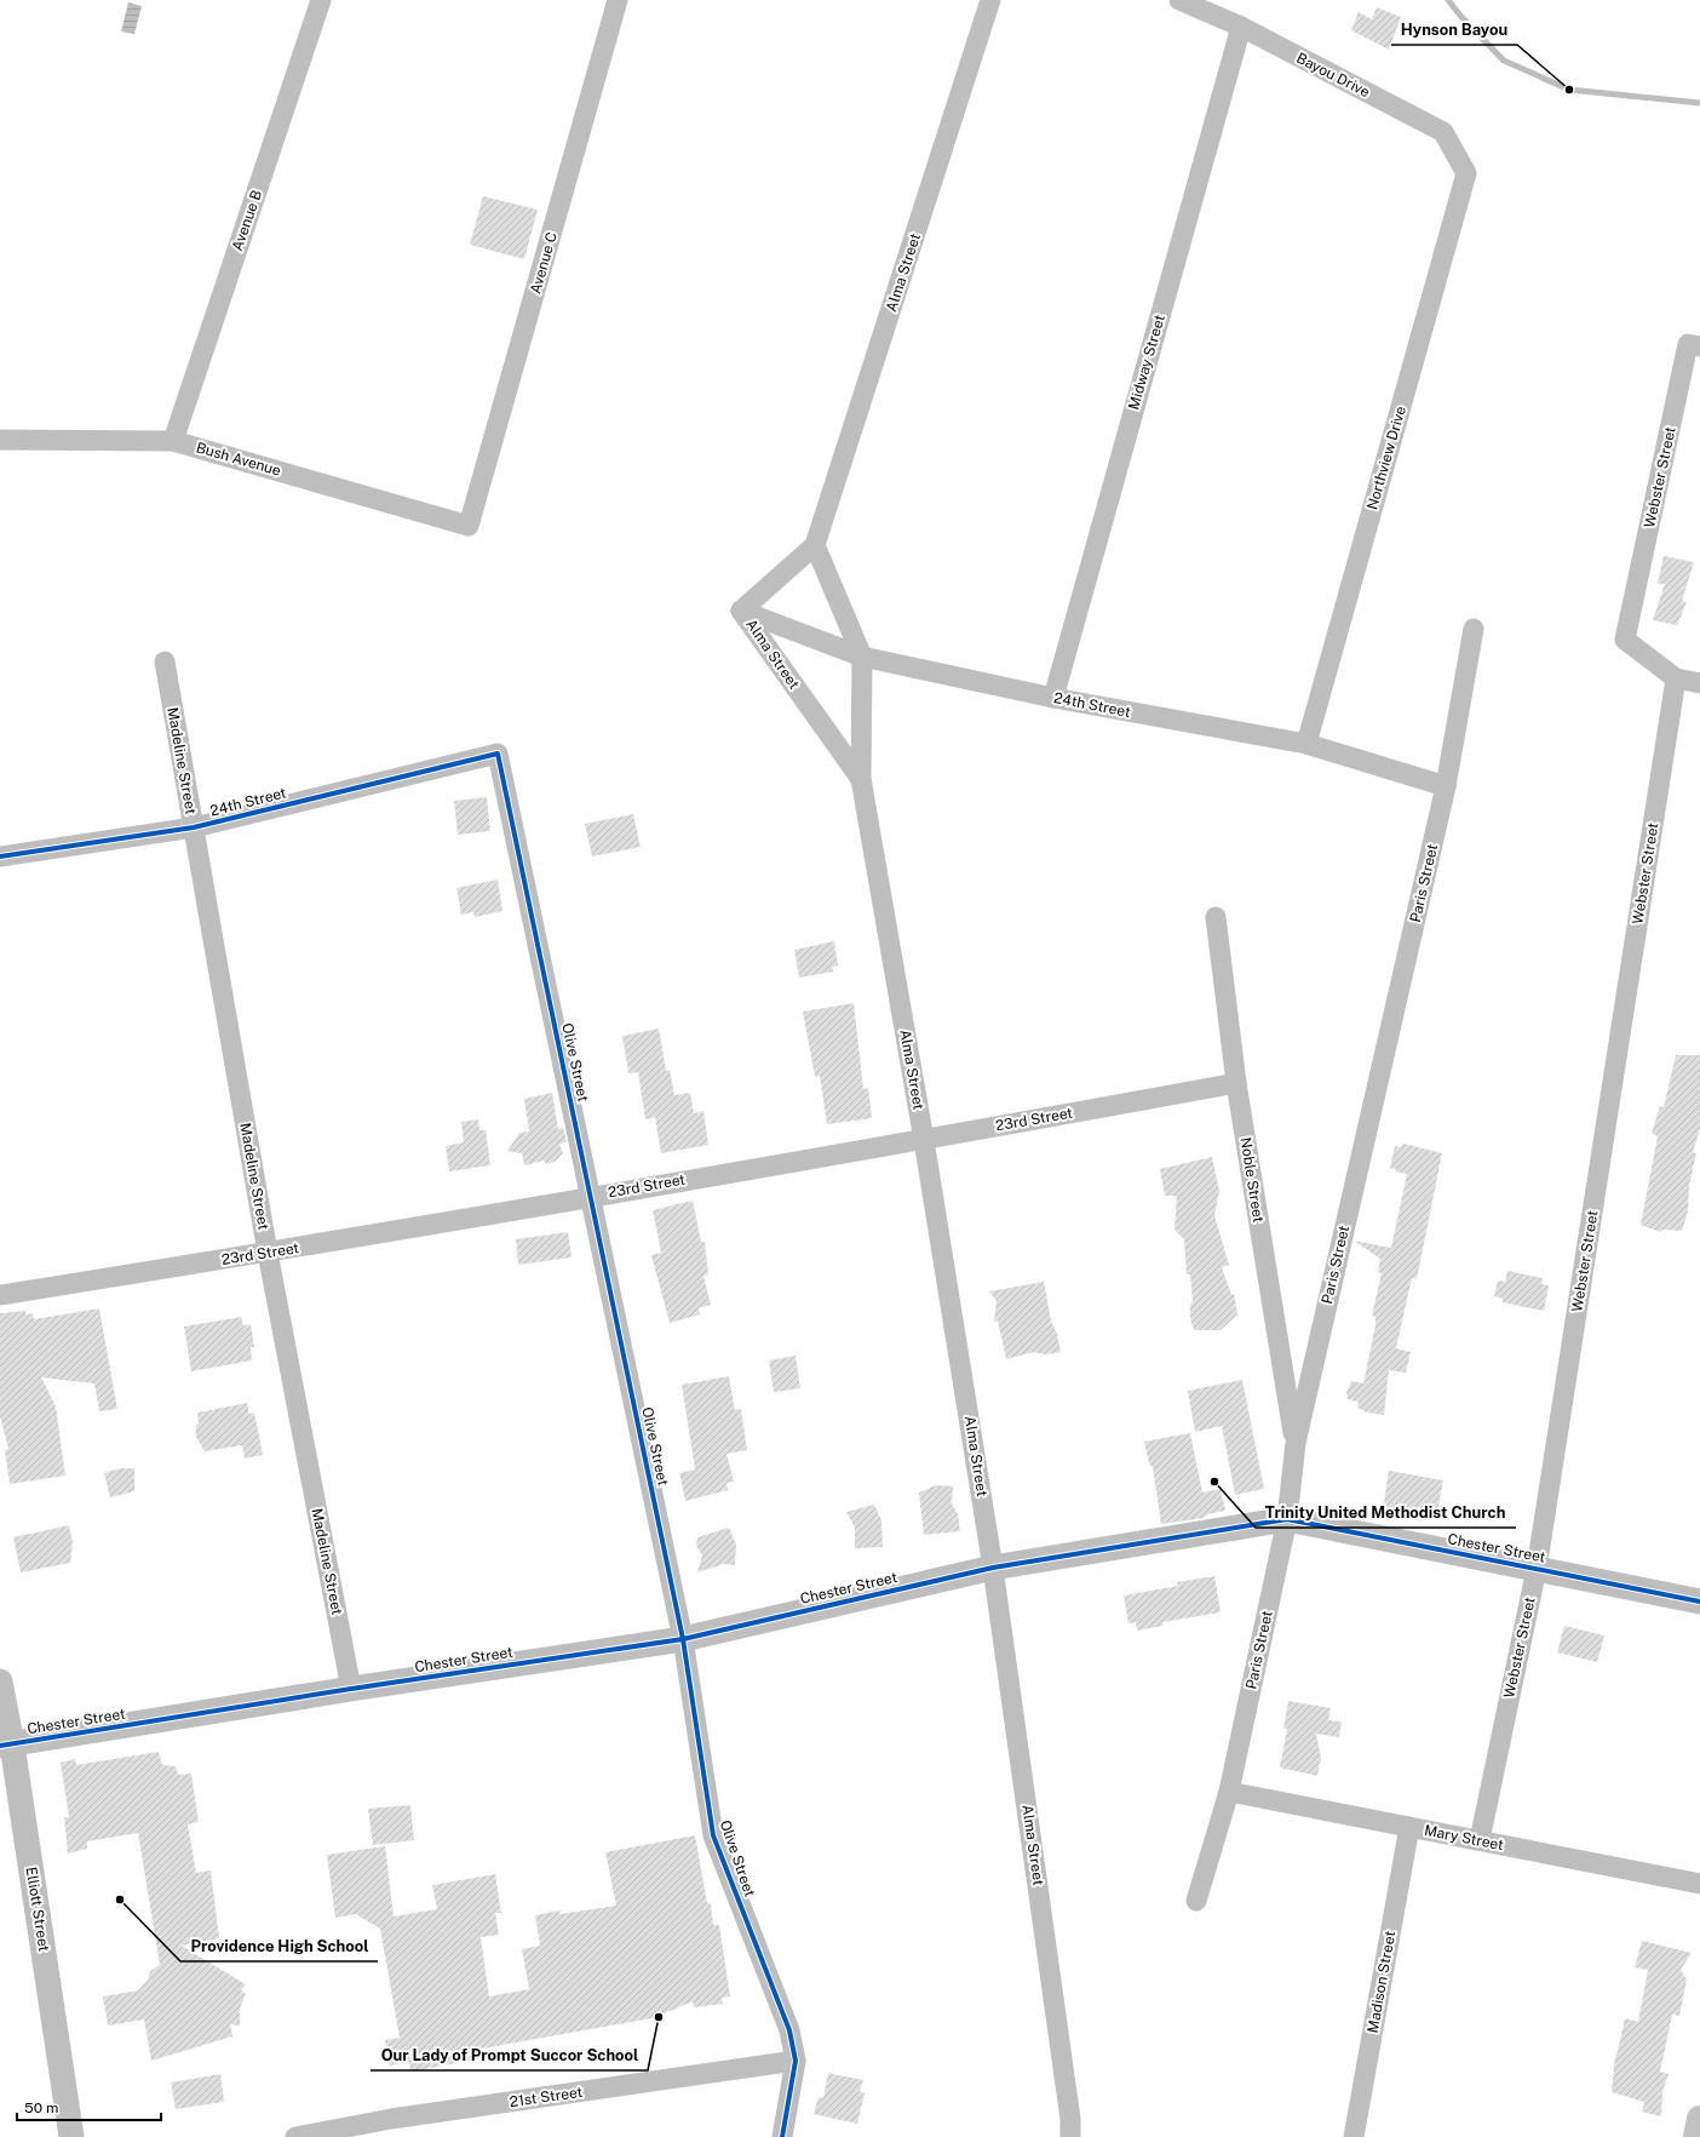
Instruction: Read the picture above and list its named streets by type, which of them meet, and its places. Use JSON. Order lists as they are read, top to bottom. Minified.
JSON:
{"streets":{"street":["Bayou Drive","Avenue B","Avenue C","Alma Street","Midway Street","Northview Drive","Bush Avenue","Webster Street","24th Street","Madeline Street","Paris Street","Olive Street","23rd Street","Noble Street","Chester Street","Mary Street","Elliott Street","Madison Street","21st Street"]},"crossings":[["Bayou Drive","Midway Street"],["Bayou Drive","Northview Drive"],["Avenue B","Bush Avenue"],["Avenue C","Bush Avenue"],["Alma Street","24th Street"],["Alma Street","23rd Street"],["Alma Street","Chester Street"],["Midway Street","24th Street"],["Northview Drive","24th Street"],["Webster Street","Chester Street"],["Webster Street","Mary Street"],["24th Street","Madeline Street"],["24th Street","Paris Street"],["24th Street","Olive Street"],["Madeline Street","23rd Street"],["Madeline Street","Chester Street"],["Paris Street","Noble Street"],["Paris Street","Chester Street"],["Paris Street","Mary Street"],["Olive Street","23rd Street"],["Olive Street","Chester Street"],["Olive Street","21st Street"],["23rd Street","Noble Street"],["Chester Street","Elliott Street"],["Mary Street","Madison Street"]],"places":["Hynson Bayou","Trinity United Methodist Church","Providence High School","Our Lady of Prompt Succor School"],"scale_bar":"50 m"}
